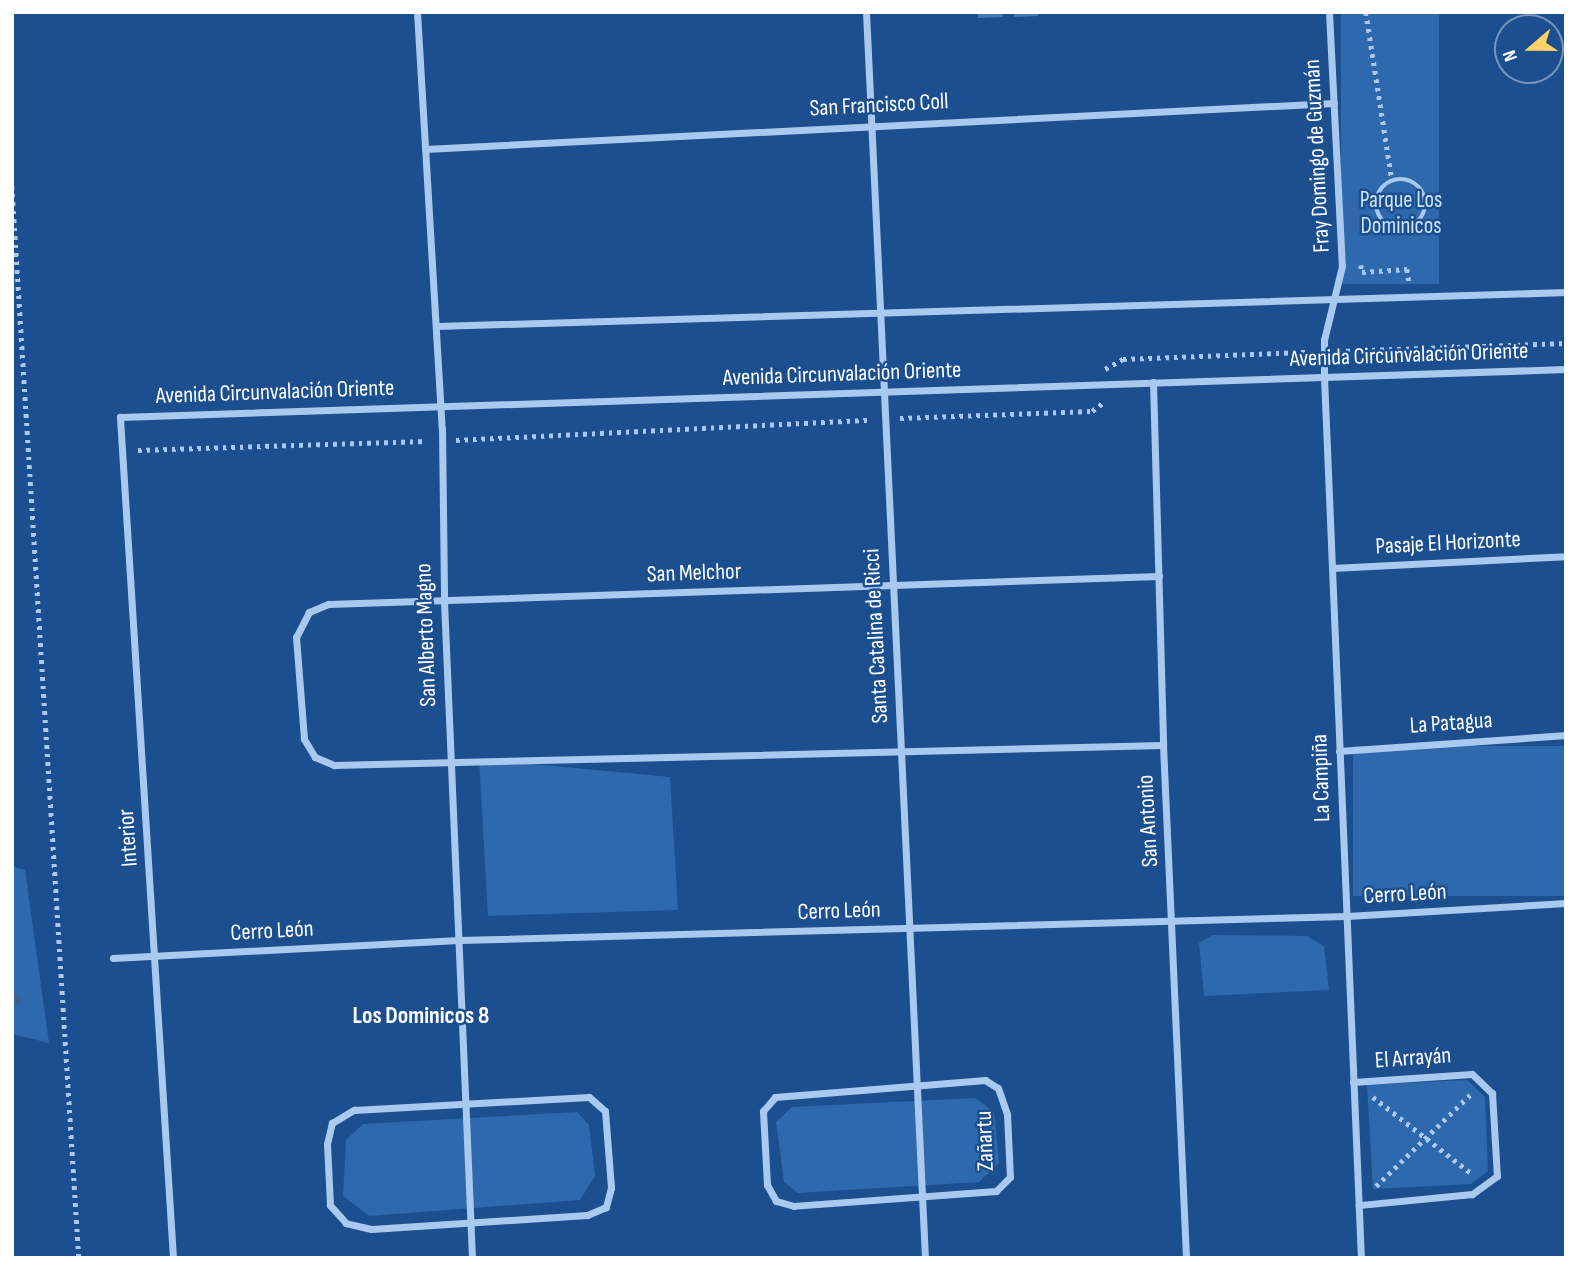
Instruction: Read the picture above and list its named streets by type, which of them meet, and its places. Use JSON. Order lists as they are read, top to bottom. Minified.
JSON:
{"streets":{"street":["San Francisco Coll","Fray Domingo de Guzmán","Avenida Circunvalación Oriente","Pasaje El Horizonte","San Melchor","San Alberto Magno","Santa Catalina de Ricci","La Patagua","La Campiña","San Antonio","Interior","Cerro León","El Arrayán","Zañartu"]},"crossings":[["San Francisco Coll","Fray Domingo de Guzmán"],["San Francisco Coll","San Alberto Magno"],["San Francisco Coll","Santa Catalina de Ricci"],["Fray Domingo de Guzmán","La Campiña"],["Avenida Circunvalación Oriente","San Alberto Magno"],["Avenida Circunvalación Oriente","Santa Catalina de Ricci"],["Avenida Circunvalación Oriente","La Campiña"],["Avenida Circunvalación Oriente","San Antonio"],["Avenida Circunvalación Oriente","Interior"],["Pasaje El Horizonte","La Campiña"],["San Melchor","San Alberto Magno"],["San Melchor","Santa Catalina de Ricci"],["San Melchor","San Antonio"],["San Alberto Magno","Cerro León"],["Santa Catalina de Ricci","Cerro León"],["Santa Catalina de Ricci","Zañartu"],["La Patagua","La Campiña"],["La Campiña","Cerro León"],["La Campiña","El Arrayán"],["San Antonio","Cerro León"],["Interior","Cerro León"]],"districts":["Los Dominicos 8"],"parks":["Parque Los Dominicos"],"north":"left"}
